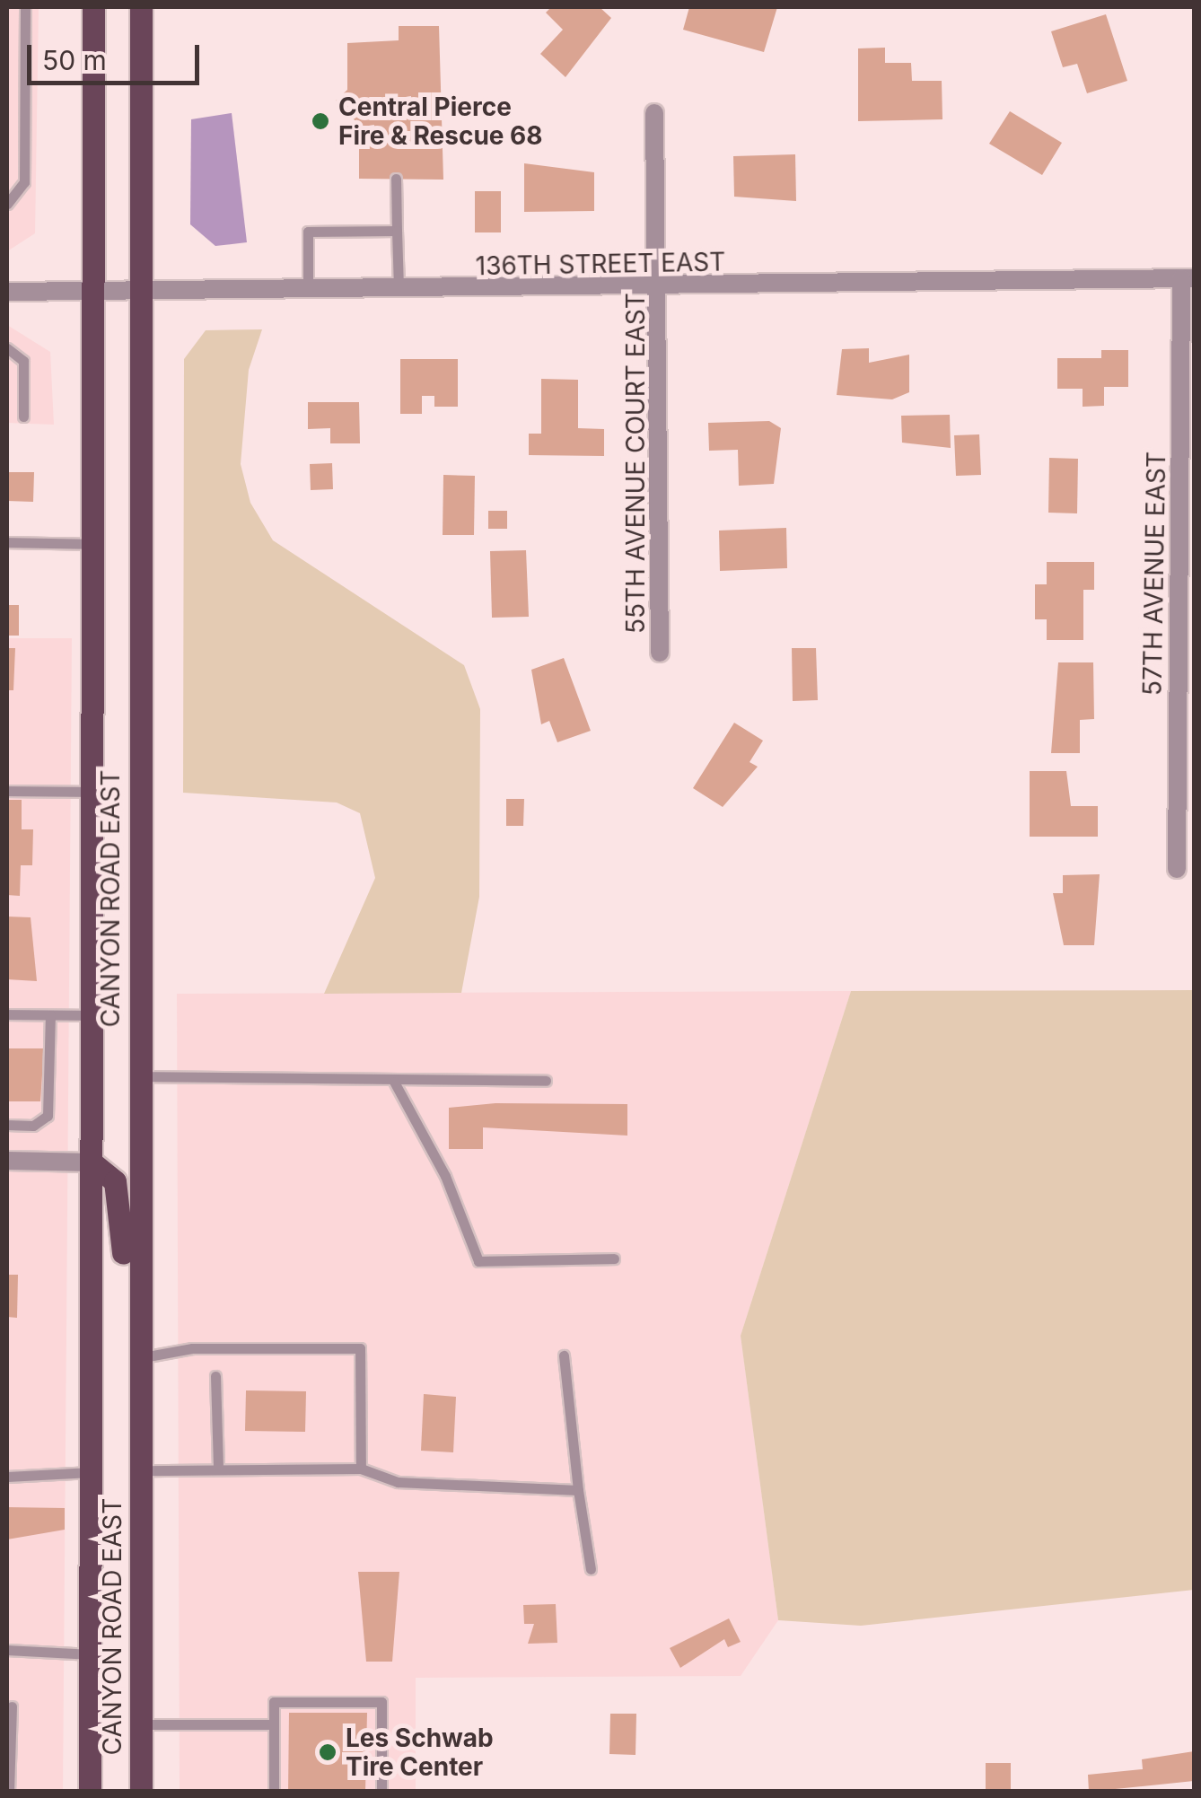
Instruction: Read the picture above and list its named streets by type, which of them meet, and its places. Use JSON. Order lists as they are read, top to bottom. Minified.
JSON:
{"streets":{"main road":["CANYON ROAD EAST"],"street":["136TH STREET EAST","55TH AVENUE COURT EAST","57TH AVENUE EAST"]},"crossings":[["136TH STREET EAST","55TH AVENUE COURT EAST"],["136TH STREET EAST","57TH AVENUE EAST"],["136TH STREET EAST","CANYON ROAD EAST"]],"places":["Central Pierce Fire & Rescue 68","Les Schwab Tire Center"],"scale_bar":"50 m"}
